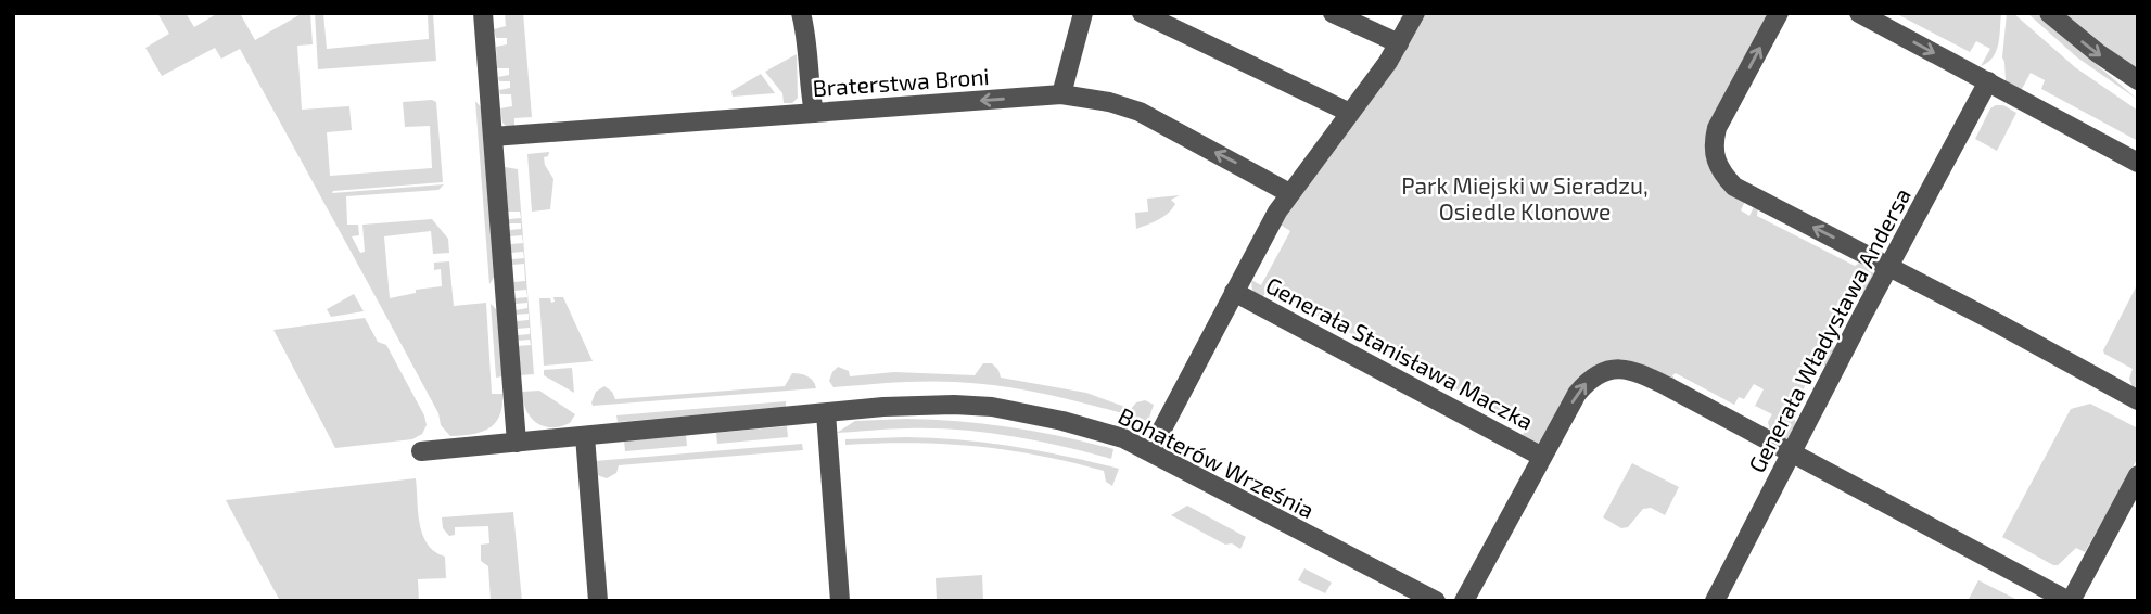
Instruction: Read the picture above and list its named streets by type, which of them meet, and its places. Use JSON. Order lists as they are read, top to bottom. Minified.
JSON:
{"streets":{"street":["Braterstwa Broni","Generała Władysława Andersa","Generała Stanisława Maczka","Bohaterów Września"]},"parks":["Park Miejski w Sieradzu, Osiedle Klonowe"]}
